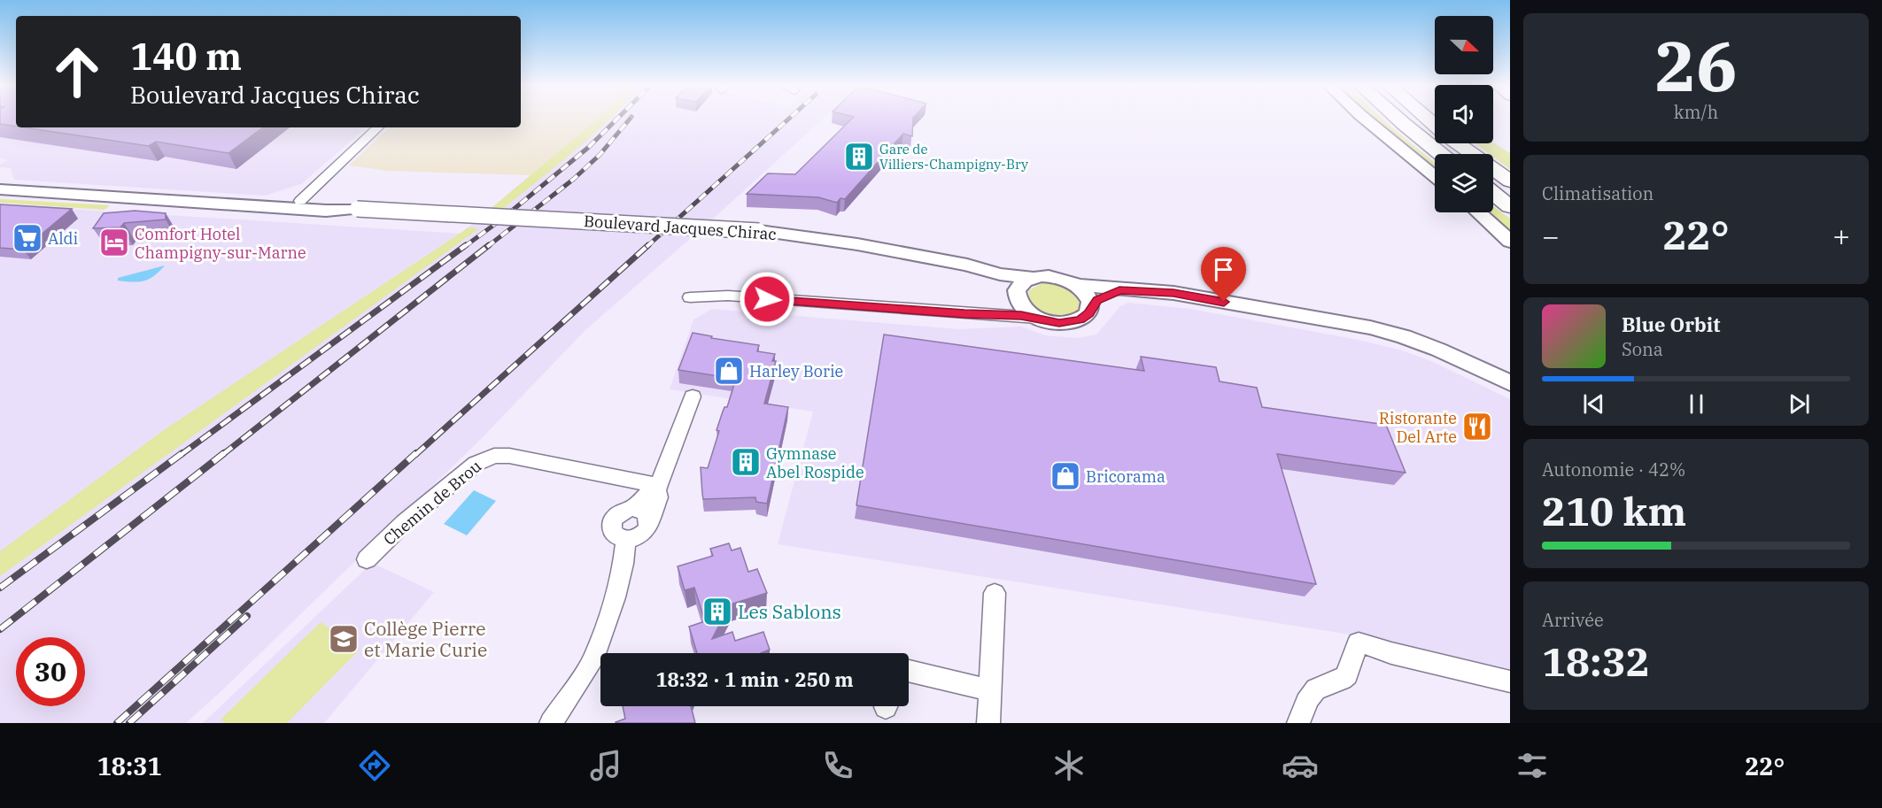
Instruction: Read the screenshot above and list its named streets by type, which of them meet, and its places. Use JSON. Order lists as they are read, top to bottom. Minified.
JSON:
{"streets":{"main road":["Boulevard Jacques Chirac"],"street":["Chemin de Brou"]},"places":{"building":["Gare de Villiers-Champigny-Bry","Gymnase Abel Rospide","Les Sablons"],"supermarket":["Aldi"],"hotel":["Comfort Hotel Champigny-sur-Marne"],"shop":["Harley Borie","Bricorama"],"restaurant":["Ristorante Del Arte"],"school or university":["Collège Pierre et Marie Curie"]},"north":"right","page":{"tile":[["26","km/h"],"Climatisation",["Autonomie · 42%","210 km"],["Arrivée","18:32"]],"turn":["140 m","Boulevard Jacques Chirac"],"heat":["−","22°","+"],"song":["Blue Orbit","Sona"],"limit":"30","trip":"18:32 · 1 min · 250 m","tabs":["18:31","22°"]}}
